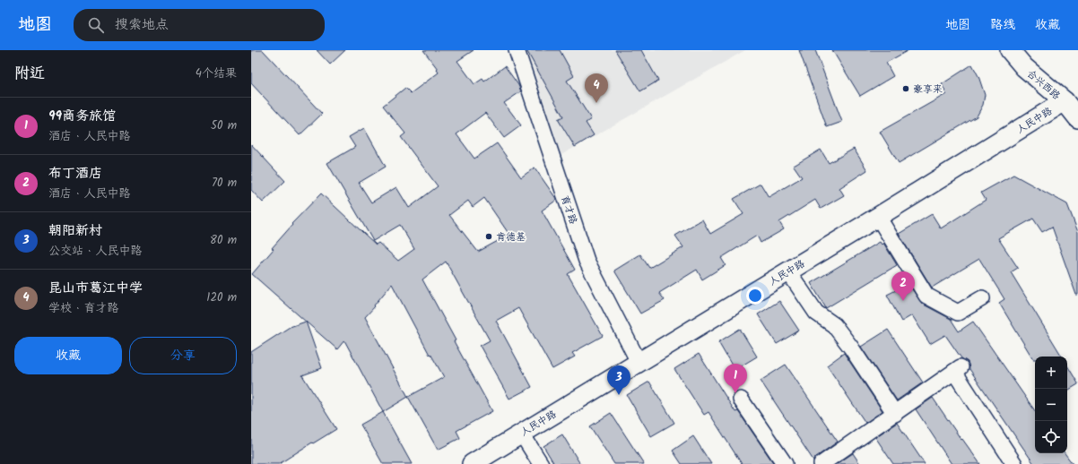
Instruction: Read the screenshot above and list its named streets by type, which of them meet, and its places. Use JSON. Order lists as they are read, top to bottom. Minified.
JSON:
{"streets":{"street":["合兴西路","人民中路","育才路"]},"crossings":[["合兴西路","人民中路"],["人民中路","育才路"]],"places":["豪享来","肯德基"],"page":{"header":"地图","search":"搜索地点","nav":["地图","路线","收藏"],"heading":["附近","4个结果"],"pins":["4","2","1","3"],"list":[{"mark":"1","name":"99商务旅馆","note":"酒店 · 人民中路","value":"50 m"},{"mark":"2","name":"布丁酒店","note":"酒店 · 人民中路","value":"70 m"},{"mark":"3","name":"朝阳新村","note":"公交站 · 人民中路","value":"80 m"},{"mark":"4","name":"昆山市葛江中学","note":"学校 · 育才路","value":"120 m"}],"buttons":["收藏","分享"],"map_buttons":["+","−"]}}
